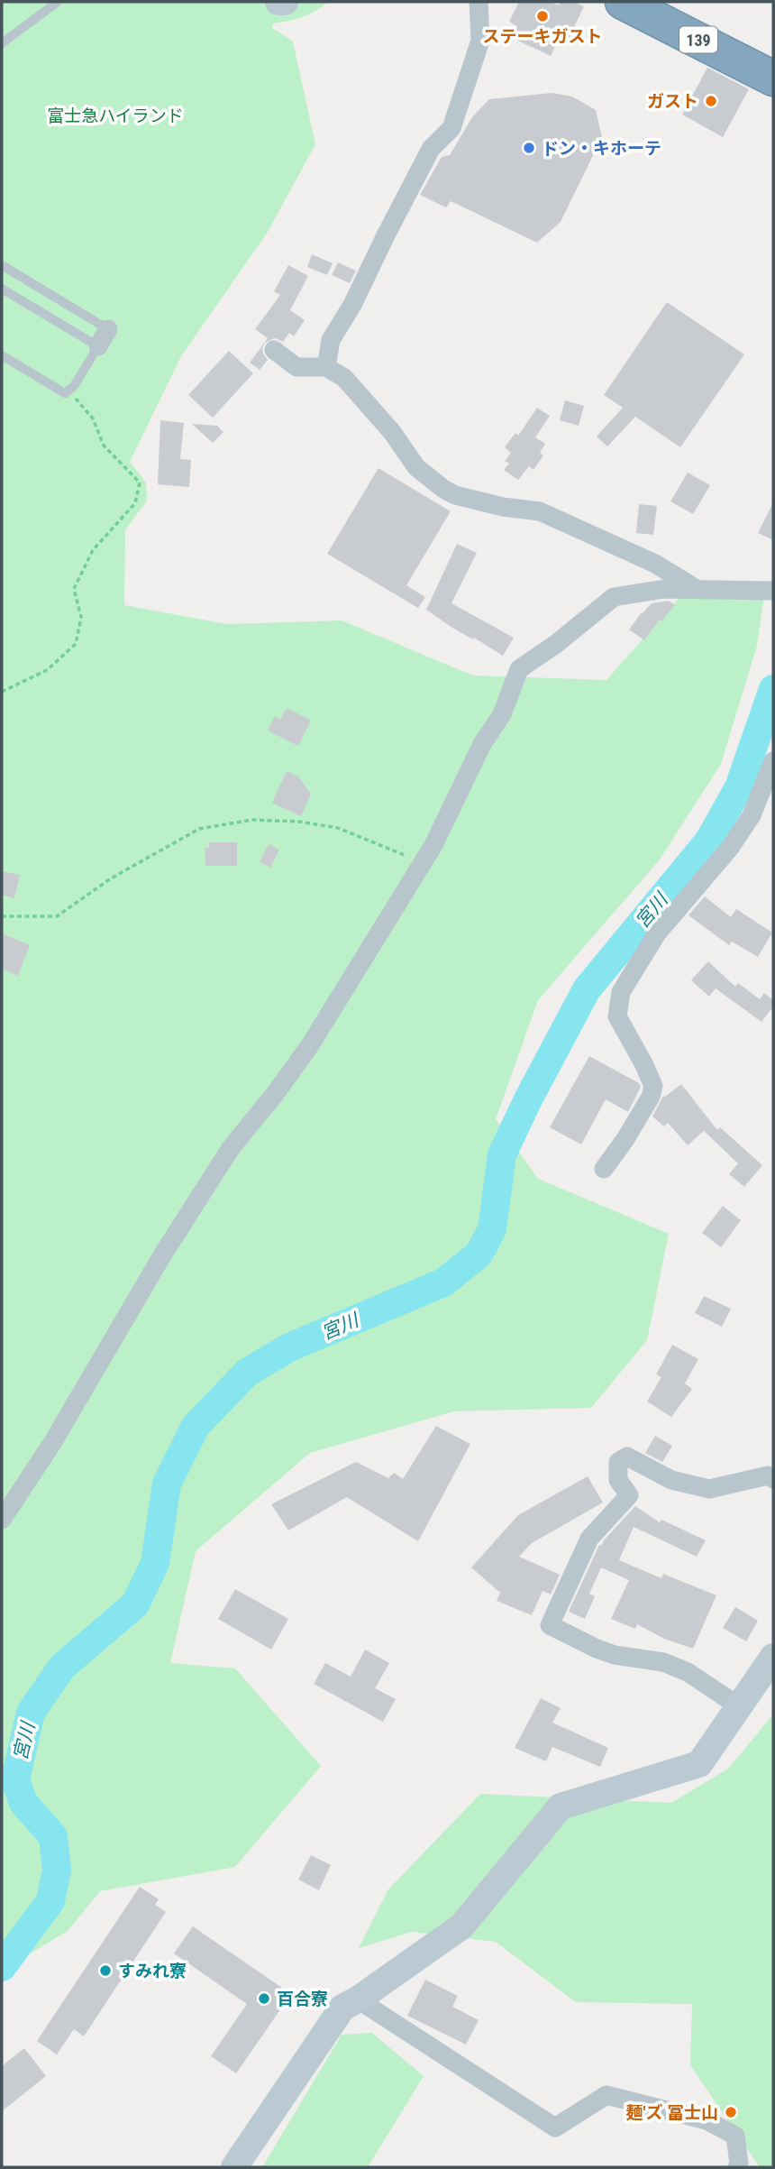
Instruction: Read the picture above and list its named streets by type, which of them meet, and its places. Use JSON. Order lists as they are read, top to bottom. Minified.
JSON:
{"streets":{"highway":["139"]},"water":["宮川"],"parks":["富士急ハイランド"],"places":["ステーキガスト","ガスト","ドン・キホーテ","すみれ寮","百合寮","麺'ズ 冨士山"]}
